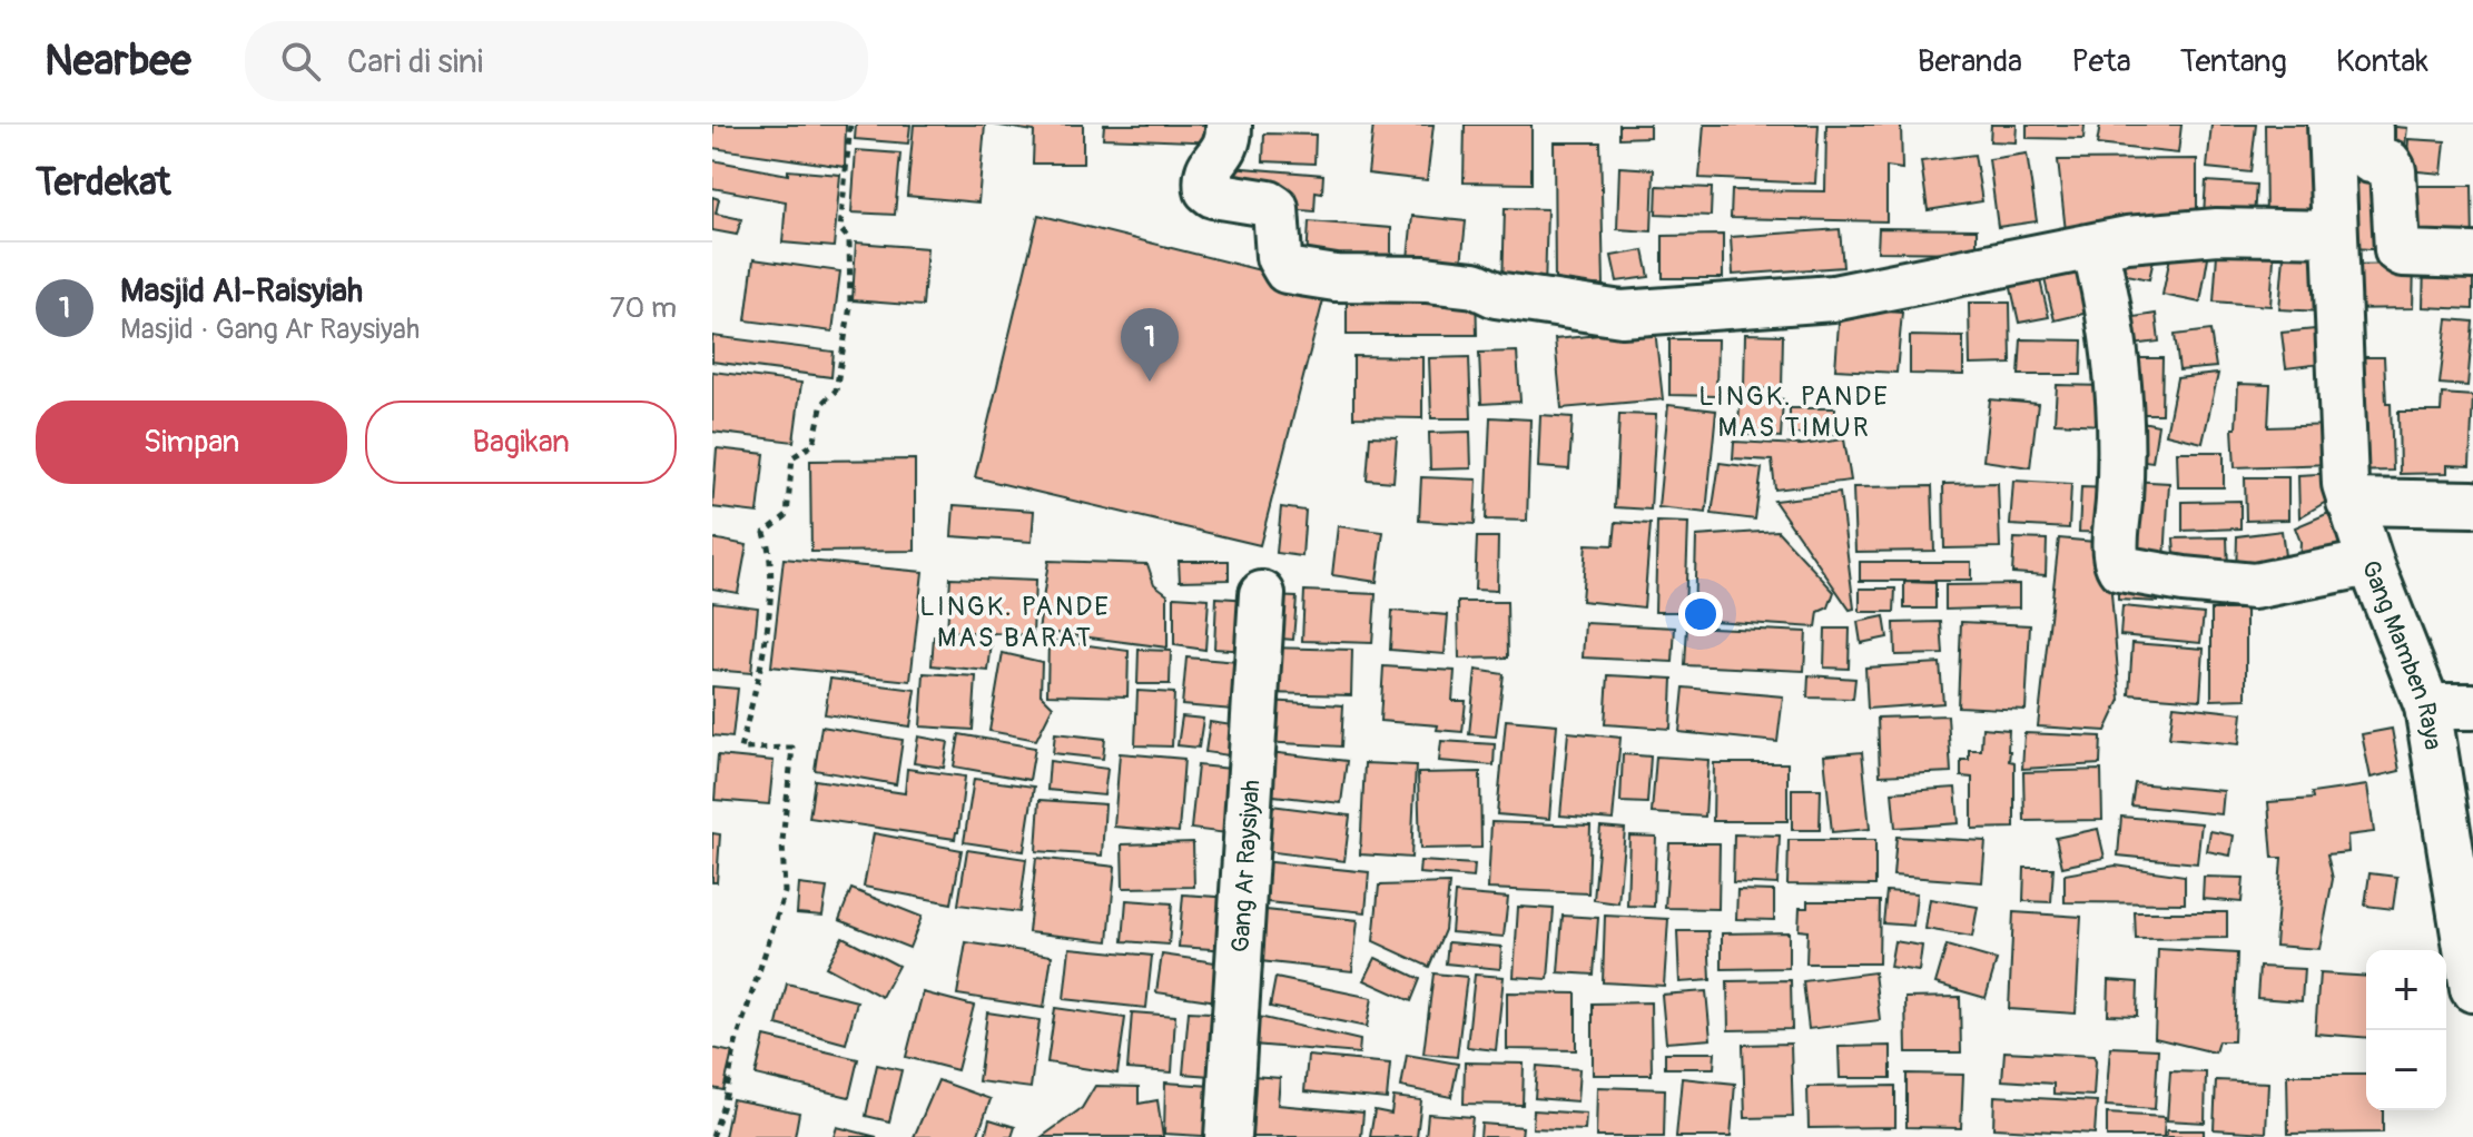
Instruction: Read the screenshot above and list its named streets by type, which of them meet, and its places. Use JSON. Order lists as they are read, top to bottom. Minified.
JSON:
{"streets":{"street":["Gang Mamben Raya","Gang Ar Raysiyah"]},"districts":["LINGK. PANDE MAS TIMUR","LINGK. PANDE MAS BARAT"],"page":{"header":"Nearbee","search":"Cari di sini","nav":["Beranda","Peta","Tentang","Kontak"],"heading":"Terdekat","list":[{"mark":"1","name":"Masjid Al-Raisyiah","note":"Masjid · Gang Ar Raysiyah","value":"70 m"}],"pins":"1","buttons":["Simpan","Bagikan"],"map_buttons":["+","−"]}}
